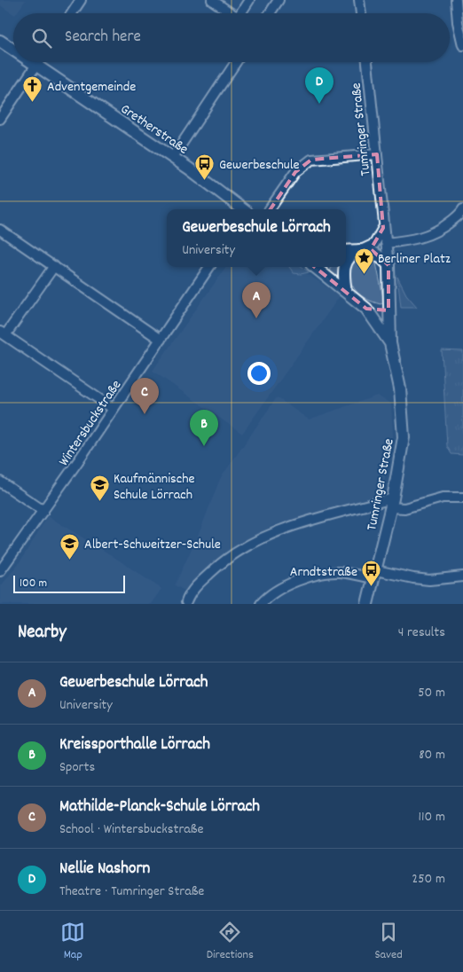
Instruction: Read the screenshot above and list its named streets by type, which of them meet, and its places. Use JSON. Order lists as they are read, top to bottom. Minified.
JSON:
{"streets":{"main road":["Gretherstraße","Tumringer Straße"],"street":["Wintersbuckstraße"]},"places":{"church":["Adventgemeinde"],"bus stop":["Gewerbeschule","Arndtstraße"],"place":["Berliner Platz"],"school or university":["Kaufmännische Schule Lörrach","Albert-Schweitzer-Schule"]},"scale_bar":"100 m","page":{"search":"Search here","pins":["D","A","C","B"],"popup":["Gewerbeschule Lörrach","University"],"scale":"100 m","heading":["Nearby","4 results"],"list":[{"mark":"A","name":"Gewerbeschule Lörrach","note":"University","value":"50 m"},{"mark":"B","name":"Kreissporthalle Lörrach","note":"Sports","value":"80 m"},{"mark":"C","name":"Mathilde-Planck-Schule Lörrach","note":"School · Wintersbuckstraße","value":"110 m"},{"mark":"D","name":"Nellie Nashorn","note":"Theatre · Tumringer Straße","value":"250 m"}],"nav":["Map","Directions","Saved"]}}
